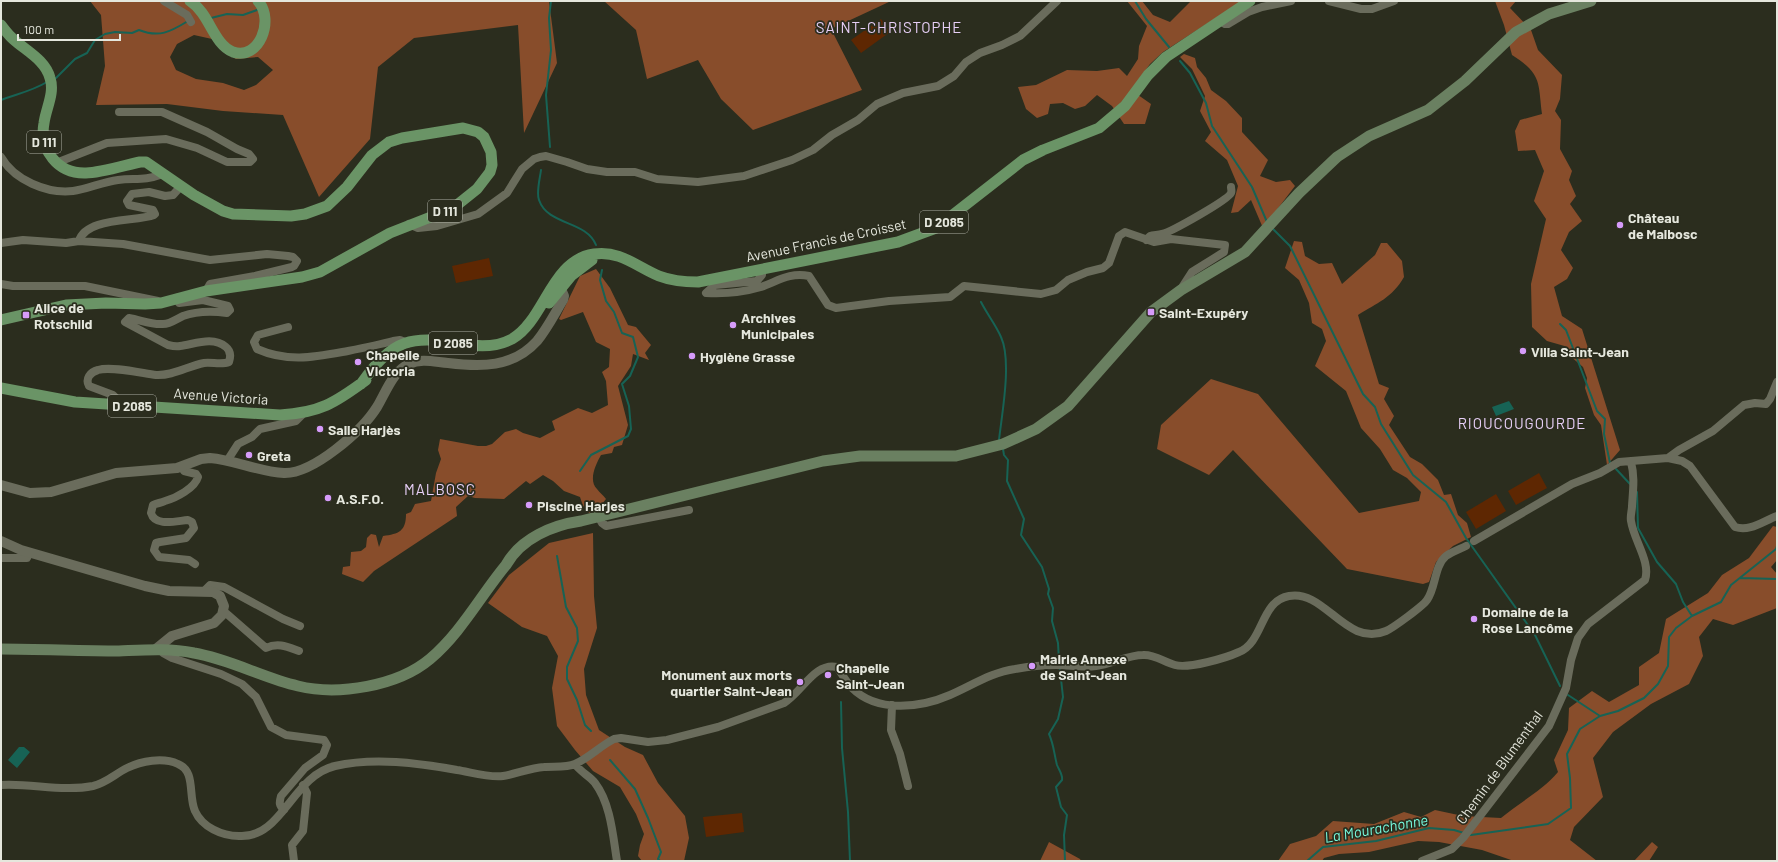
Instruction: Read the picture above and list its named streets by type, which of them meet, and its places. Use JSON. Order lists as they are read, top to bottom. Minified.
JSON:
{"streets":{"main road":["D 111","D 2085","Avenue Francis de Croisset","Avenue Victoria"],"street":["Chemin de Blumenthal"]},"crossings":[["D 2085","Avenue Francis de Croisset"],["D 2085","Avenue Victoria"],["Avenue Francis de Croisset","Avenue Victoria"]],"districts":["SAINT-CHRISTOPHE","RIOUCOUGOURDE","MALBOSC"],"water":["La Mourachonne"],"places":{"other":["Château de Malbosc","Archives Municipales","Villa Saint-Jean","Hygiène Grasse","Chapelle Victoria","Salle Harjès","Greta","A.S.F.O.","Piscine Harjes","Domaine de la Rose Lancôme","Mairie Annexe de Saint-Jean","Chapelle Saint-Jean","Monument aux morts quartier Saint-Jean"],"transit":["Saint-Exupéry","Alice de Rotschild"]},"scale_bar":"100 m"}
